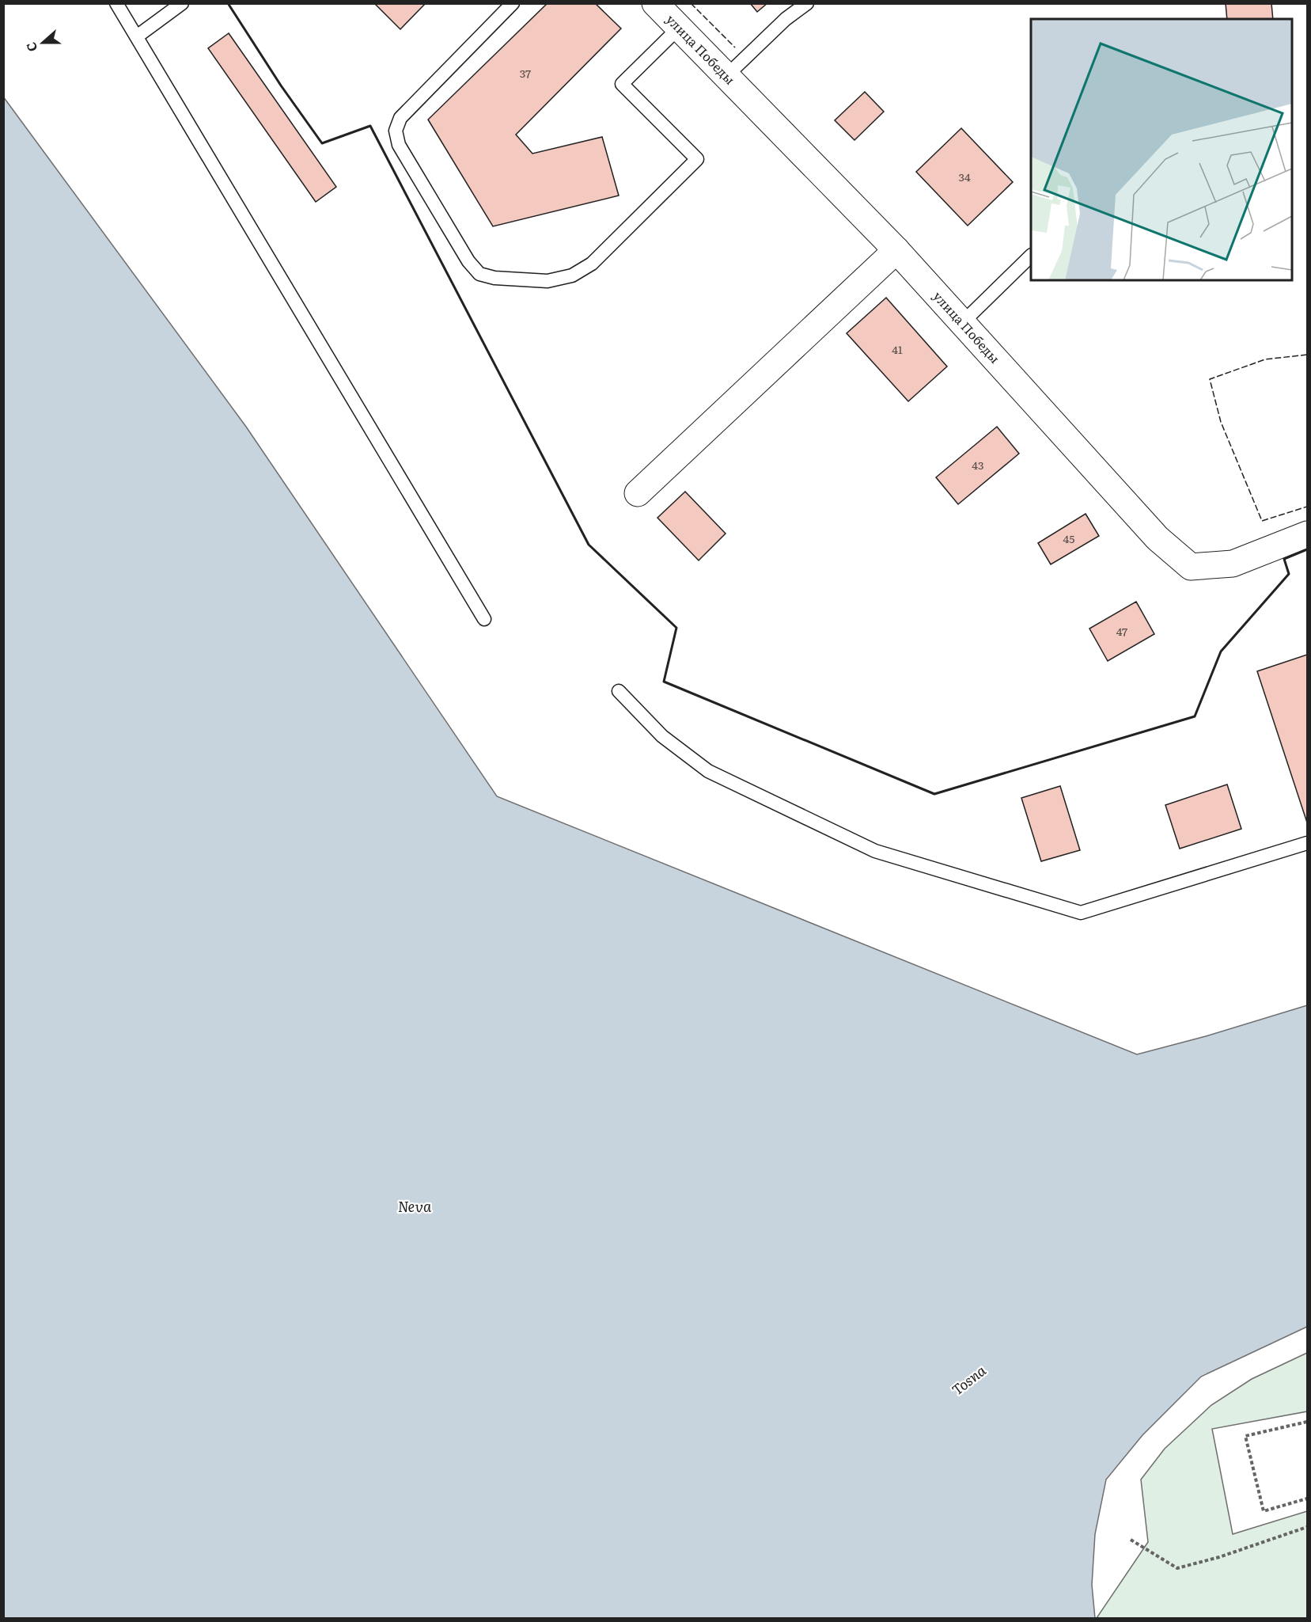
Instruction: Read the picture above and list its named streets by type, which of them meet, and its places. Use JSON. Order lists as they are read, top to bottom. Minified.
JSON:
{"streets":{"street":["улица Победы"]},"water":["Neva","Tosna"],"house_numbers":["37","34","41","43","45","47"],"north":"left"}
